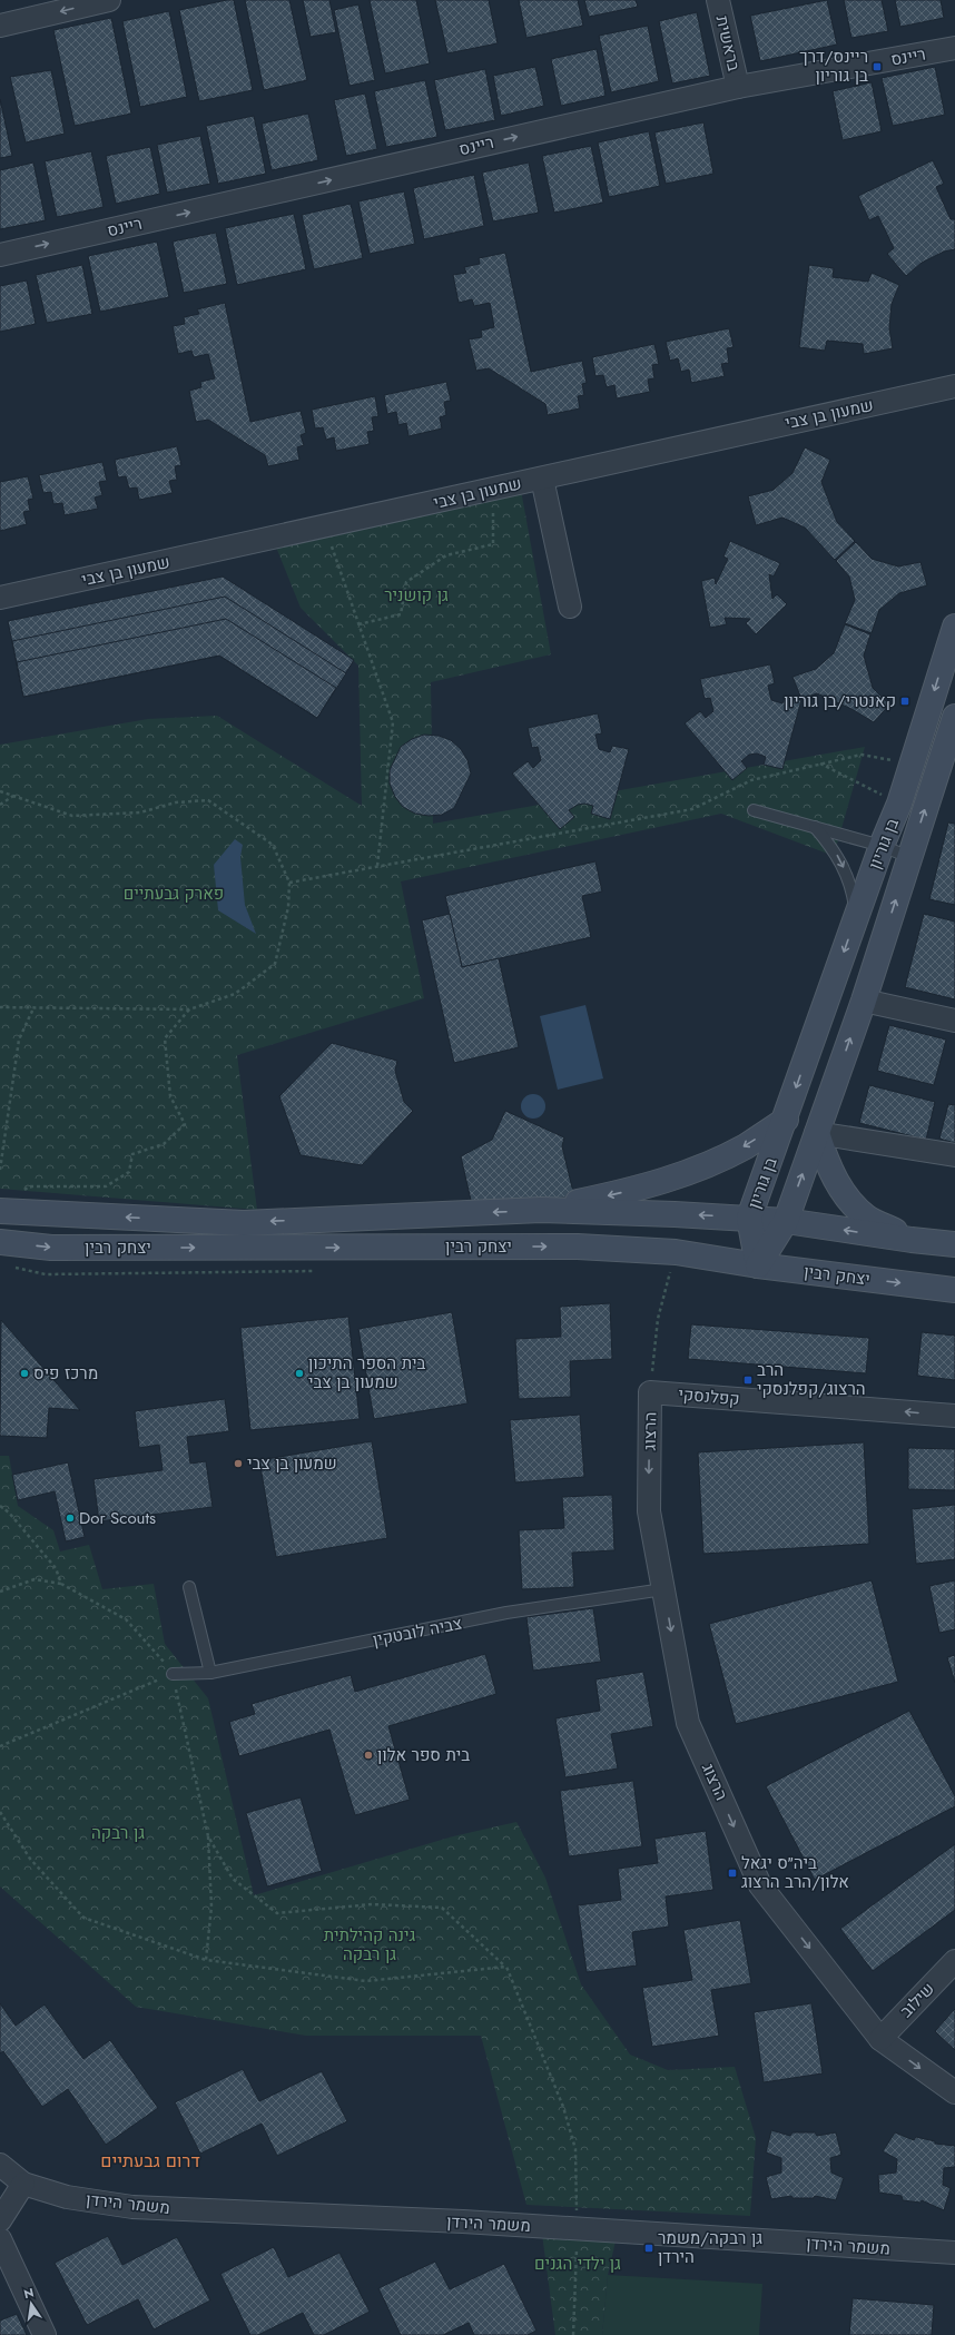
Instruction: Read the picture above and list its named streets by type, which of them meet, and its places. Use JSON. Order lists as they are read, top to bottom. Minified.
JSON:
{"streets":{"main road":["בן גוריון","יצחק רבין"],"street":["בראשית","ריינס","שמעון בן צבי","קפלנסקי","הרצוג","שילוב","משמר הירדן"],"lane":["צביה לובטקין"]},"crossings":[["בראשית","ריינס"],["בן גוריון","יצחק רבין"],["קפלנסקי","הרצוג"],["הרצוג","צביה לובטקין"],["הרצוג","שילוב"]],"one_way":["ריינס","קפלנסקי","הרצוג"],"districts":["דרום גבעתיים"],"parks":["גן קושניר","פארק גבעתיים","גן רבקה","גינה קהילתית גן רבקה","גן ילדי הגנים"],"places":{"transit":["ריינס/דרך בן גוריון","קאנטרי/בן גוריון","הרב הרצוג/קפלנסקי","ביה״ס יגאל אלון/הרב הרצוג","גן רבקה/משמר הירדן"],"other":["מרכז פיס","בית הספר התיכון שמעון בן צבי","שמעון בן צבי","Dor Scouts","בית ספר אלון"]},"north":"top"}
